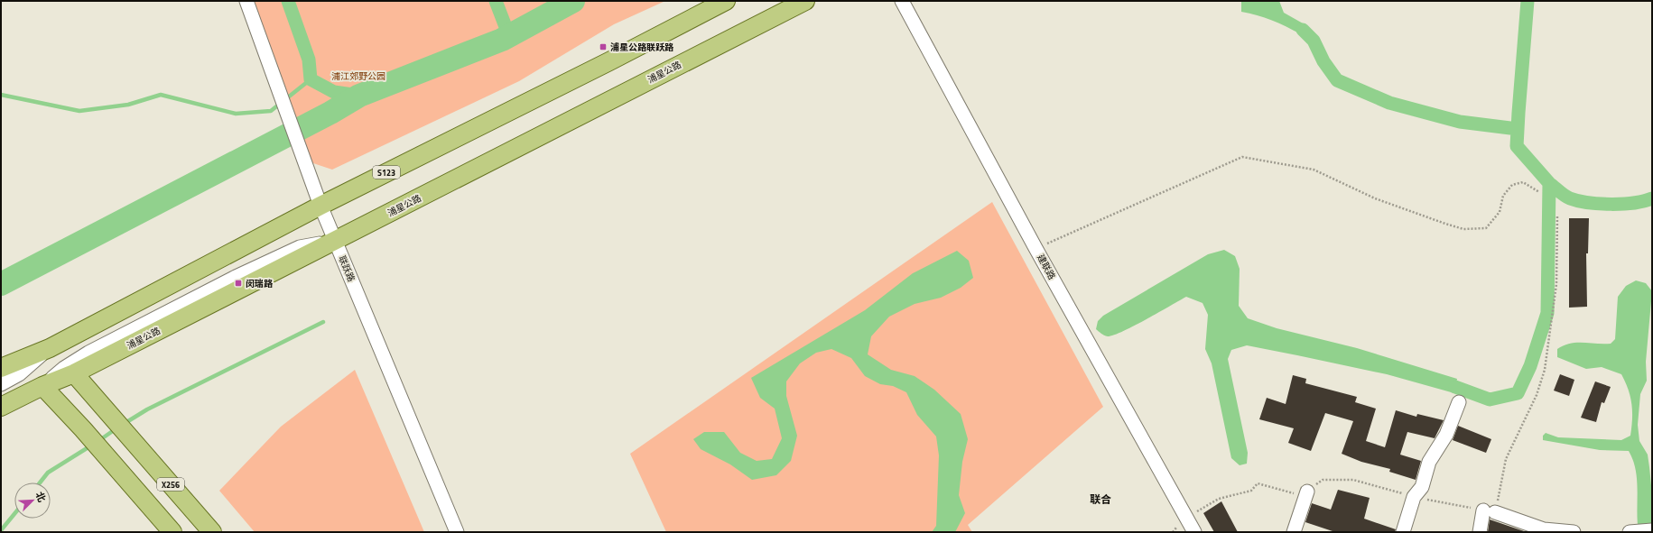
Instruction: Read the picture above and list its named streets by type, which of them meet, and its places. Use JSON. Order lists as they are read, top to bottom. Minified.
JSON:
{"streets":{"main road":["浦星公路","S123","X256"],"street":["建联路","联跃路"]},"crossings":[["浦星公路","联跃路"],["浦星公路","X256"],["S123","联跃路"]],"districts":["联合"],"parks":["浦江郊野公园"],"places":{"transit":["浦星公路联跃路","闵瑞路"]},"north":"top right"}
